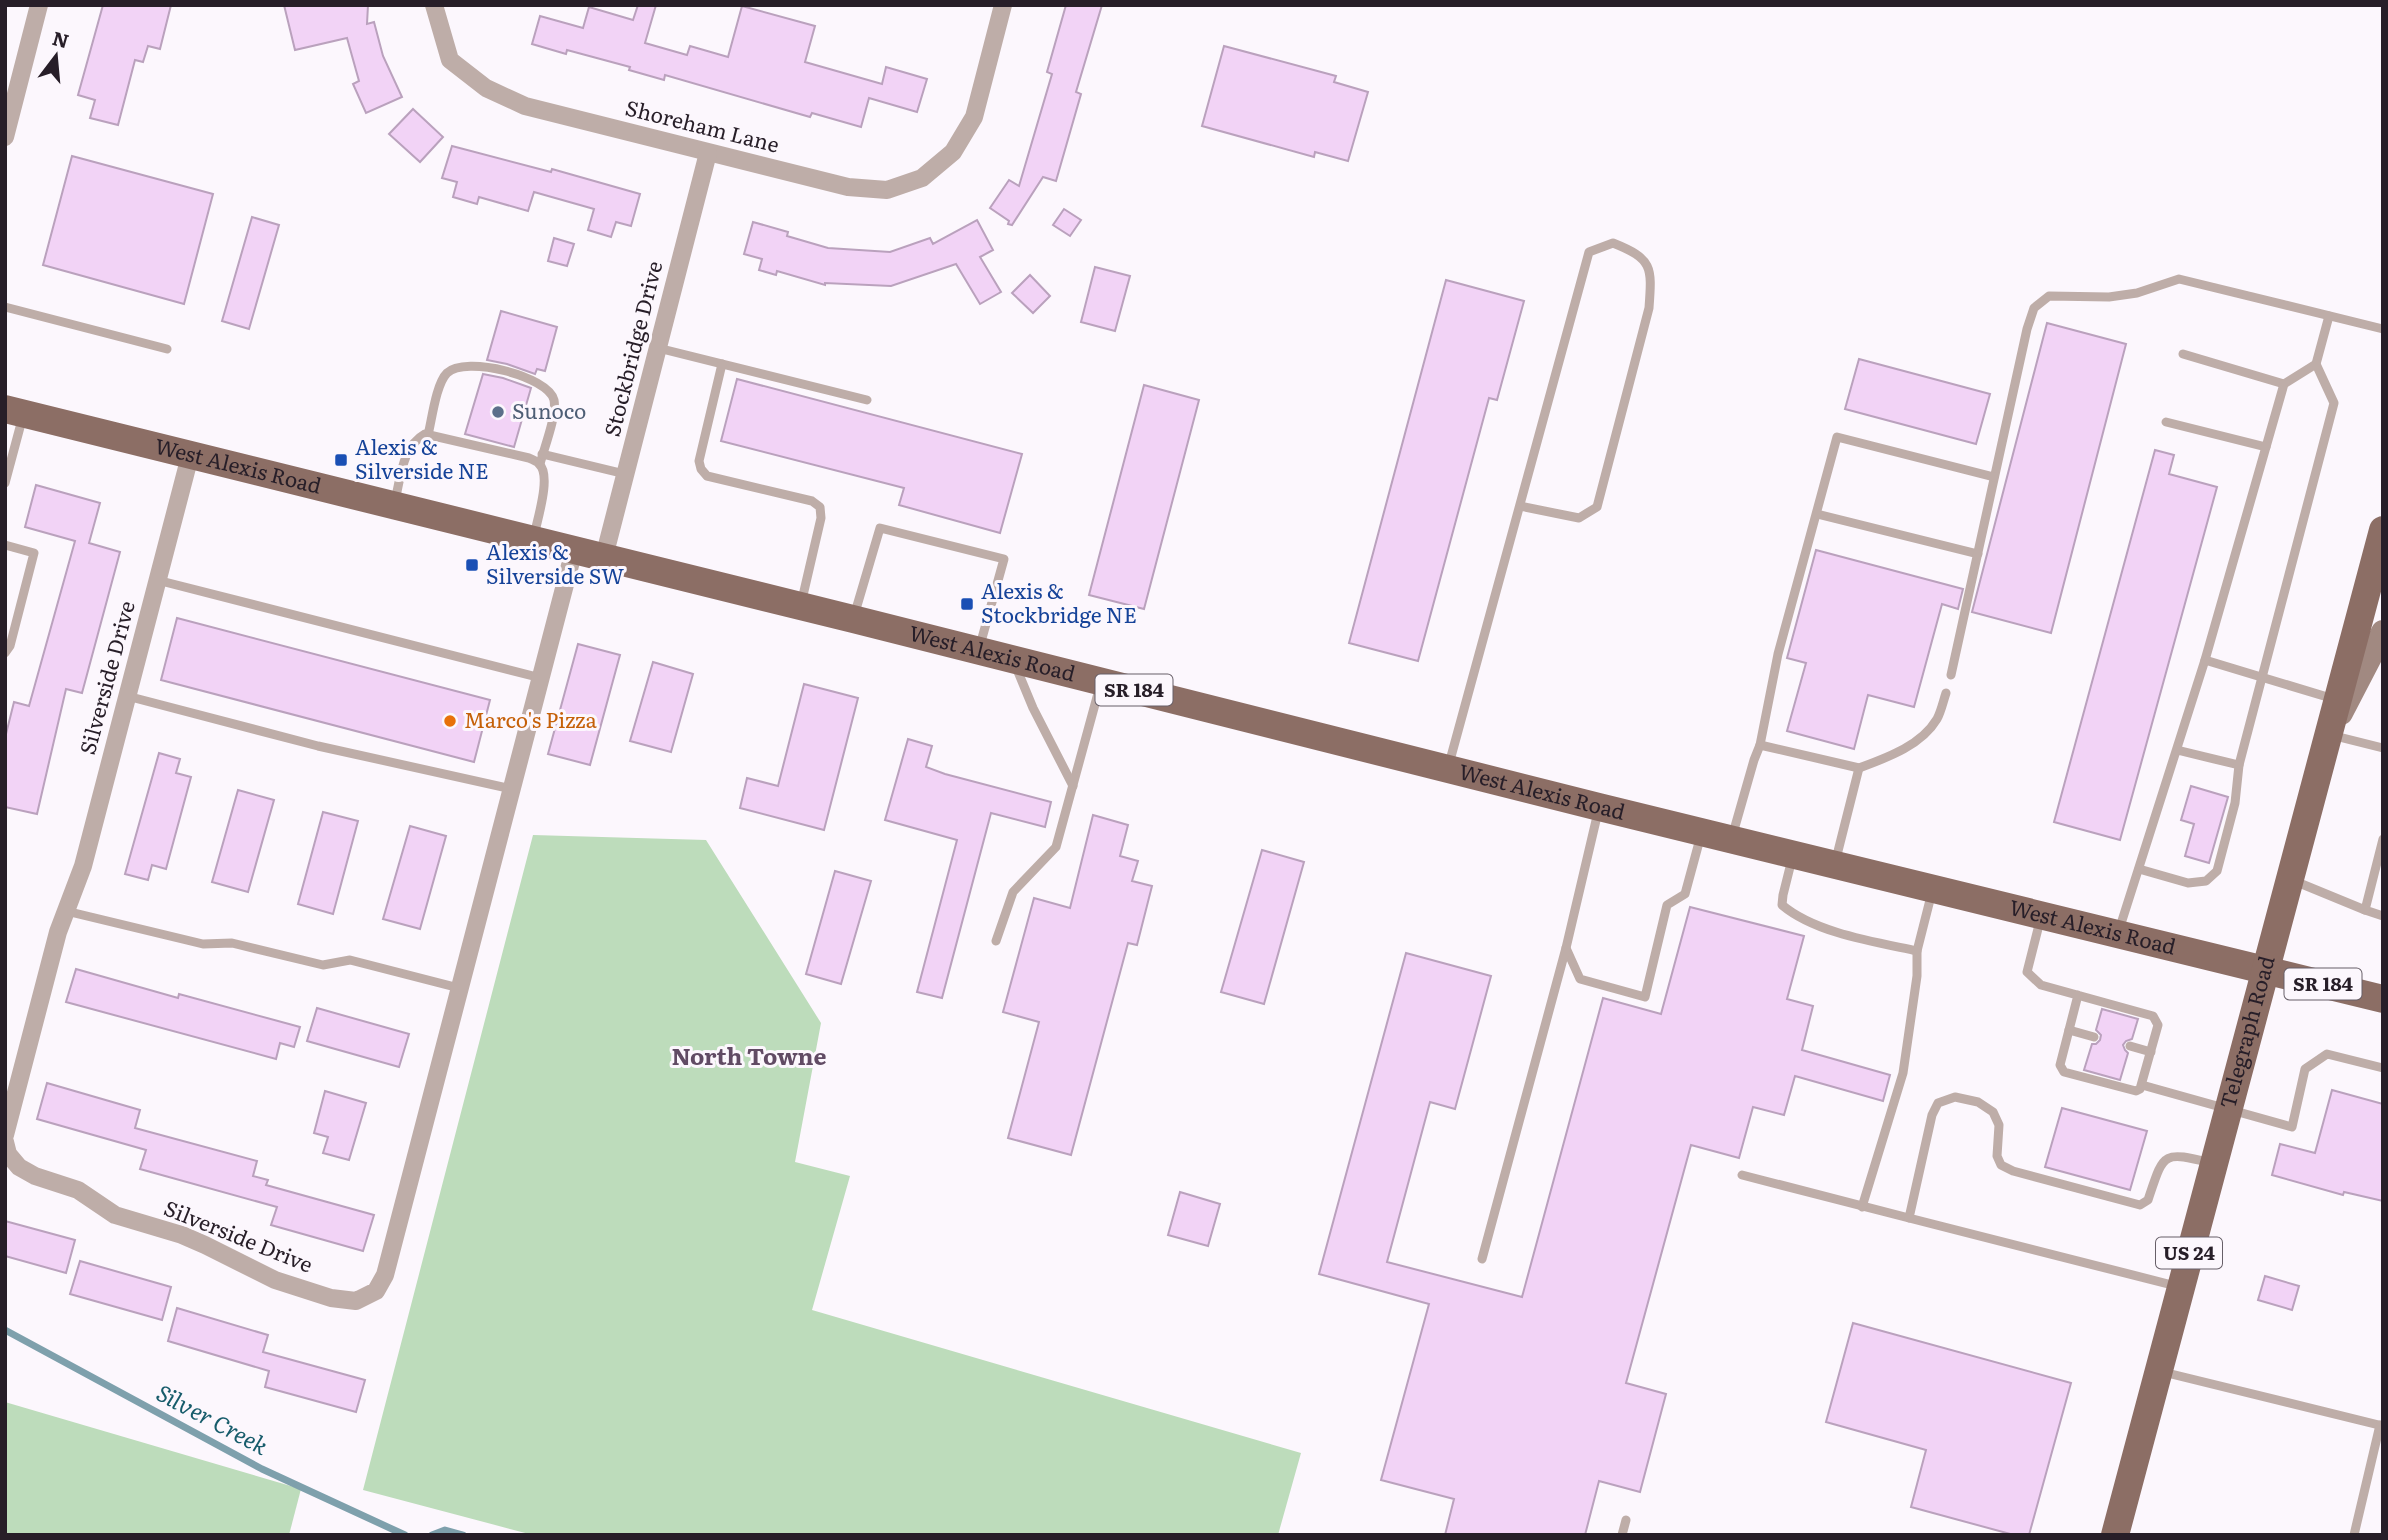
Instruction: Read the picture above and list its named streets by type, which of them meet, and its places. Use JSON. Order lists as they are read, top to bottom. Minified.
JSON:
{"streets":{"main road":["West Alexis Road","SR 184","Telegraph Road","US 24"],"street":["Shoreham Lane","Stockbridge Drive","Silverside Drive"]},"crossings":[["Shoreham Lane","Stockbridge Drive"],["Stockbridge Drive","West Alexis Road"],["West Alexis Road","Silverside Drive"],["West Alexis Road","SR 184"],["West Alexis Road","Telegraph Road"],["SR 184","Telegraph Road"]],"districts":["North Towne"],"water":["Silver Creek"],"places":{"other":["Sunoco","Marco's Pizza"],"transit":["Alexis & Silverside NE","Alexis & Silverside SW","Alexis & Stockbridge NE"]},"north":"top"}
